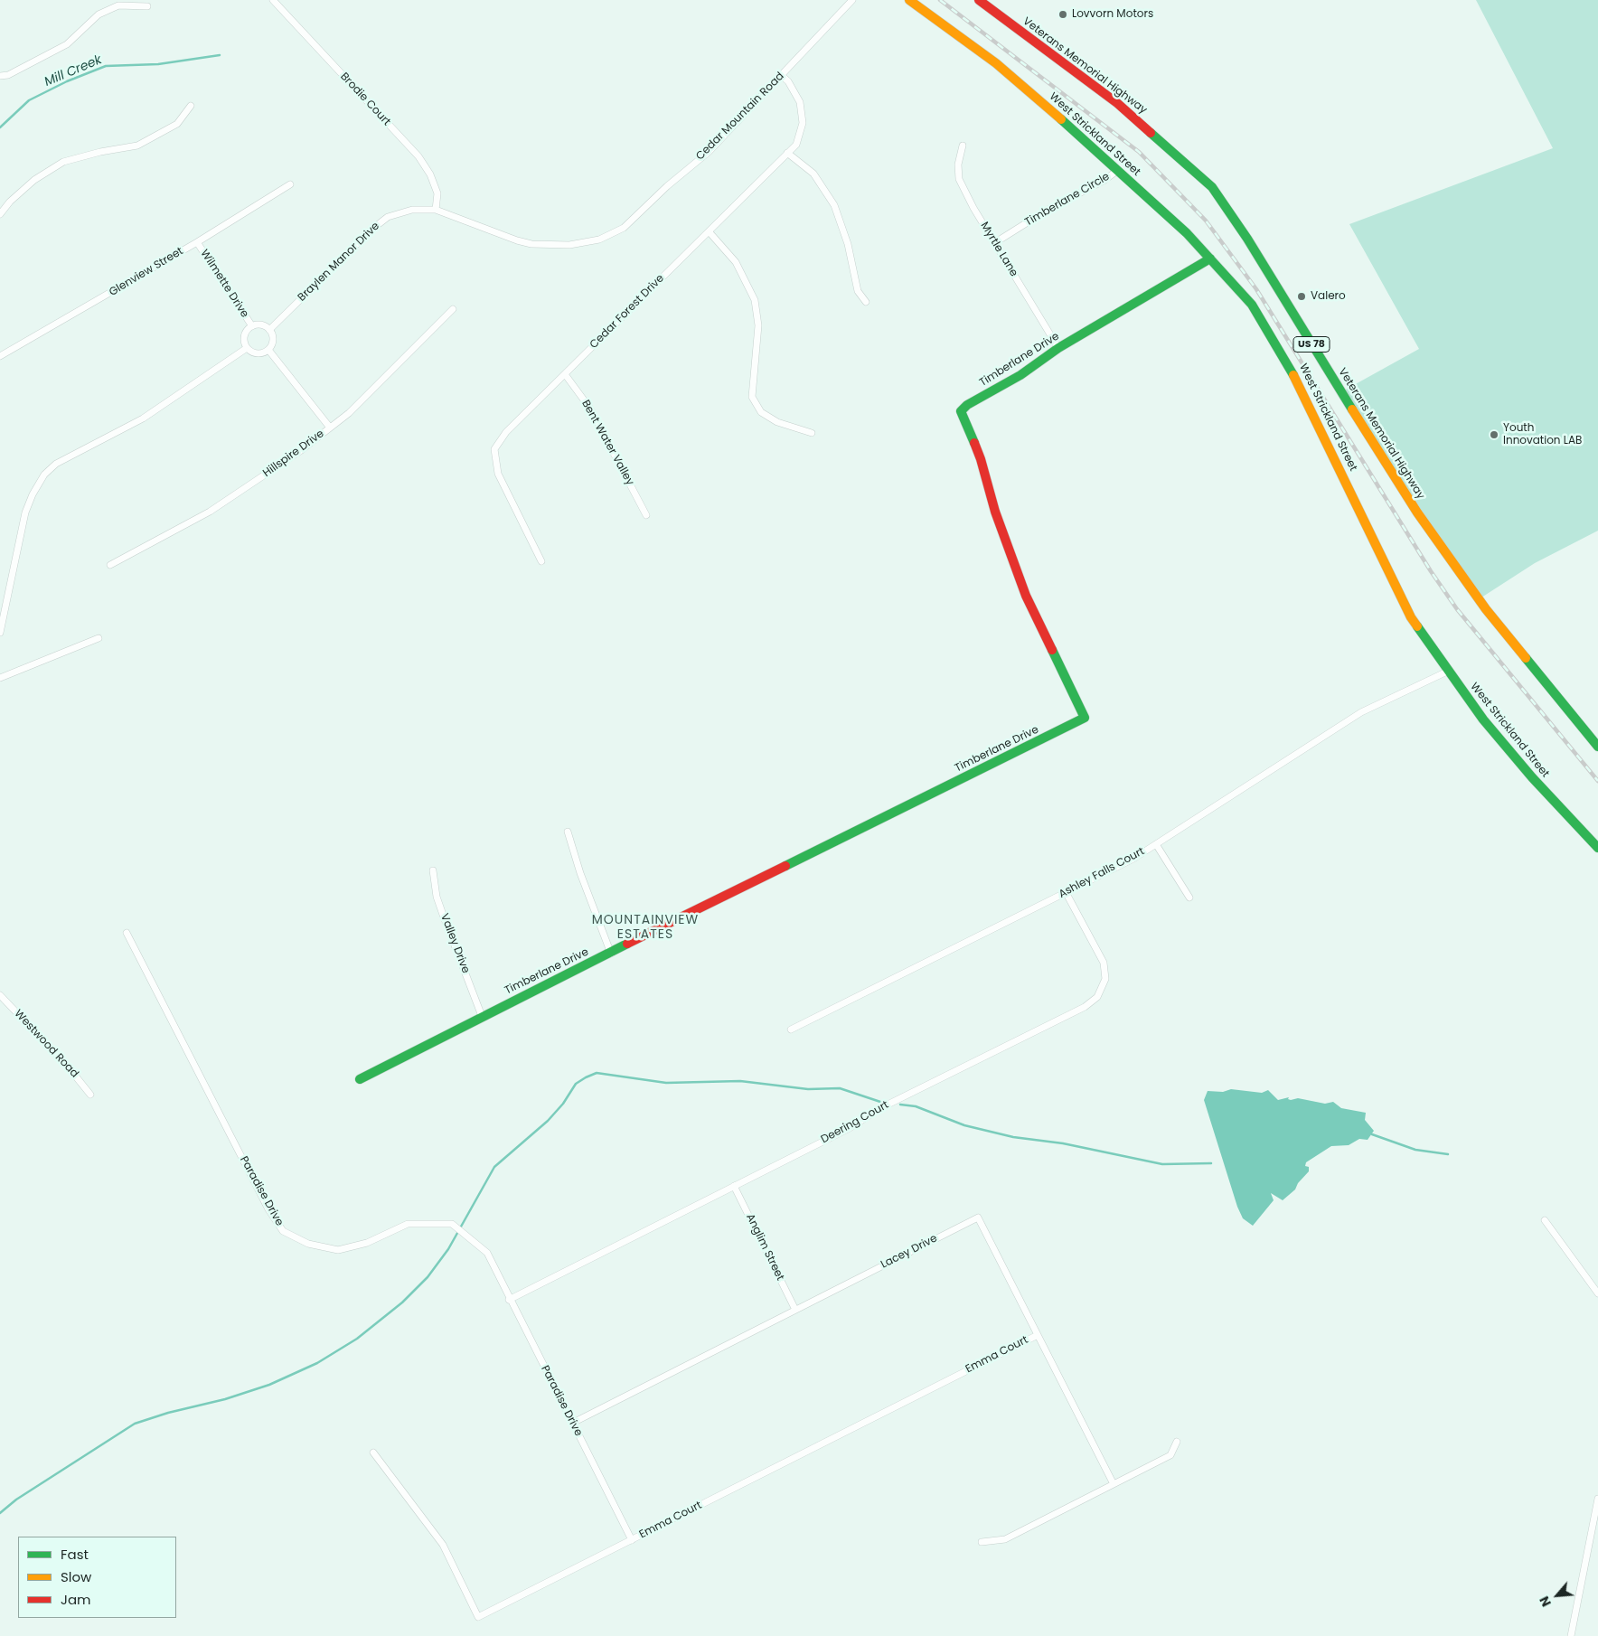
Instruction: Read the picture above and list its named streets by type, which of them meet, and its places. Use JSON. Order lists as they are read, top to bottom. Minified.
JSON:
{"streets":{"street":["Veterans Memorial Highway","Brodie Court","Cedar Mountain Road","West Strickland Street","Timberlane Circle","Myrtle Lane","Braylen Manor Drive","Glenview Street","Wilmette Drive","Cedar Forest Drive","US 78","Timberlane Drive","Bent Water Valley","Hillspire Drive","Ashley Falls Court","Valley Drive","Westwood Road","Deering Court","Paradise Drive","Anglim Street","Lacey Drive","Emma Court"]},"crossings":[["Brodie Court","Braylen Manor Drive"],["Cedar Mountain Road","Braylen Manor Drive"],["Cedar Mountain Road","Cedar Forest Drive"],["West Strickland Street","Timberlane Circle"],["West Strickland Street","Timberlane Drive"],["West Strickland Street","Ashley Falls Court"],["Timberlane Circle","Myrtle Lane"],["Myrtle Lane","Timberlane Drive"],["Braylen Manor Drive","Wilmette Drive"],["Glenview Street","Wilmette Drive"],["Cedar Forest Drive","Bent Water Valley"],["Timberlane Drive","Valley Drive"],["Ashley Falls Court","Deering Court"],["Deering Court","Paradise Drive"],["Deering Court","Anglim Street"],["Paradise Drive","Lacey Drive"],["Paradise Drive","Emma Court"],["Anglim Street","Lacey Drive"],["Lacey Drive","Emma Court"]],"districts":["MOUNTAINVIEW ESTATES"],"water":["Mill Creek"],"places":["Lovvorn Motors","Valero","Youth Innovation LAB"],"legend":["Fast","Slow","Jam"],"north":"bottom left"}
